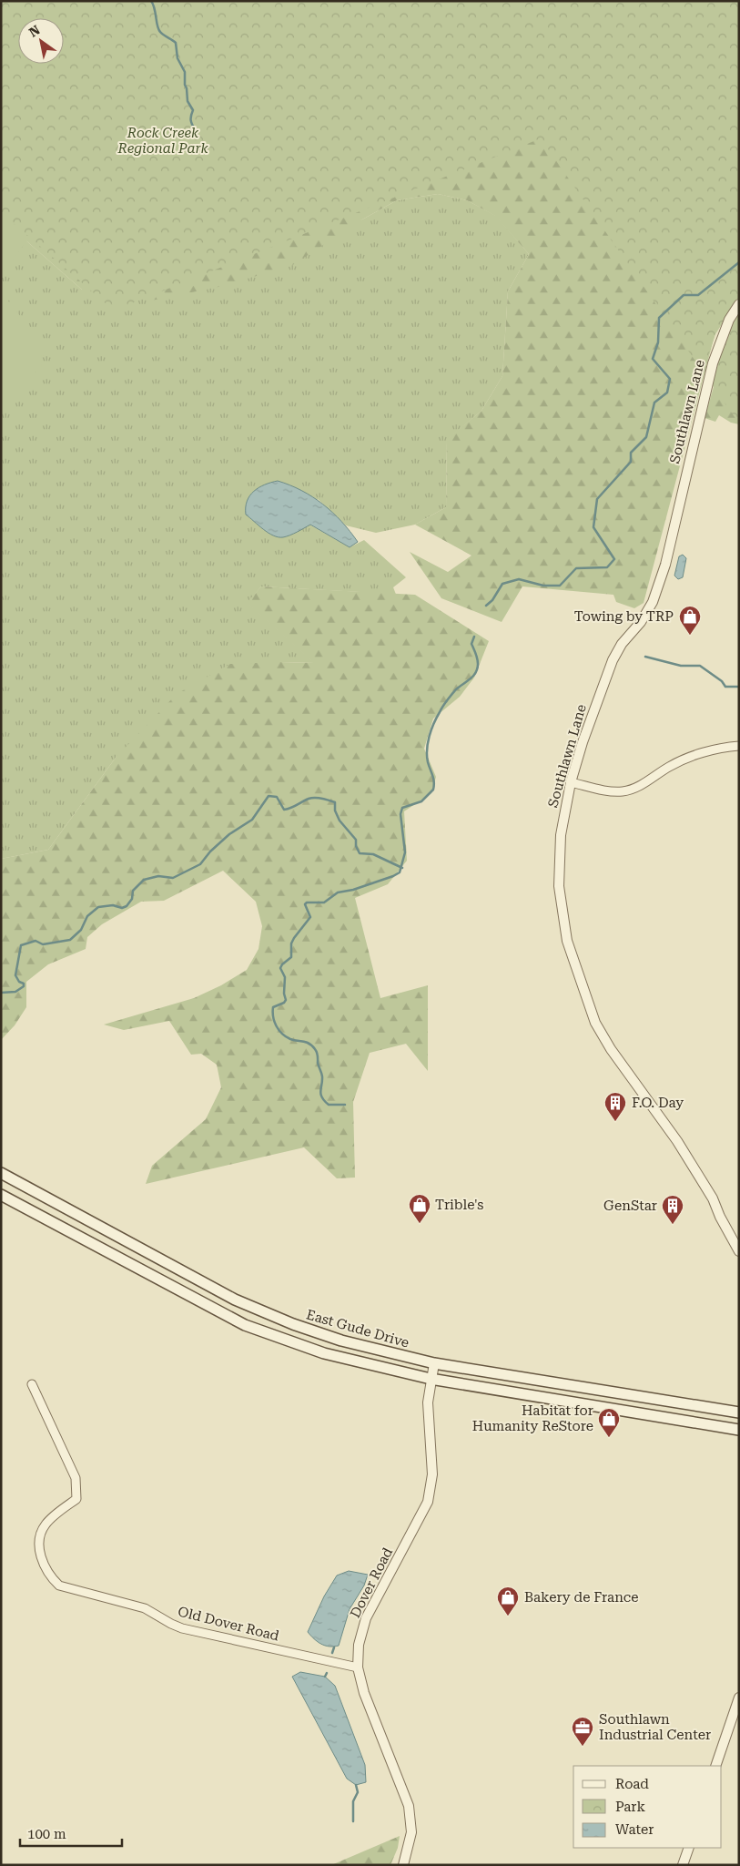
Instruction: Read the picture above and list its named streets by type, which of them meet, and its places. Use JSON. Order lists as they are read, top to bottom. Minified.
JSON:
{"streets":{"main road":["East Gude Drive"],"street":["Southlawn Lane","Dover Road","Old Dover Road"]},"crossings":[["East Gude Drive","Dover Road"],["Dover Road","Old Dover Road"]],"parks":["Rock Creek Regional Park"],"places":{"shop":["Towing by TRP","Trible's","Habitat for Humanity ReStore","Bakery de France"],"building":["F.O. Day","GenStar"],"office":["Southlawn Industrial Center"]},"legend":["Road","Park","Water"],"scale_bar":"100 m","north":"top left"}
